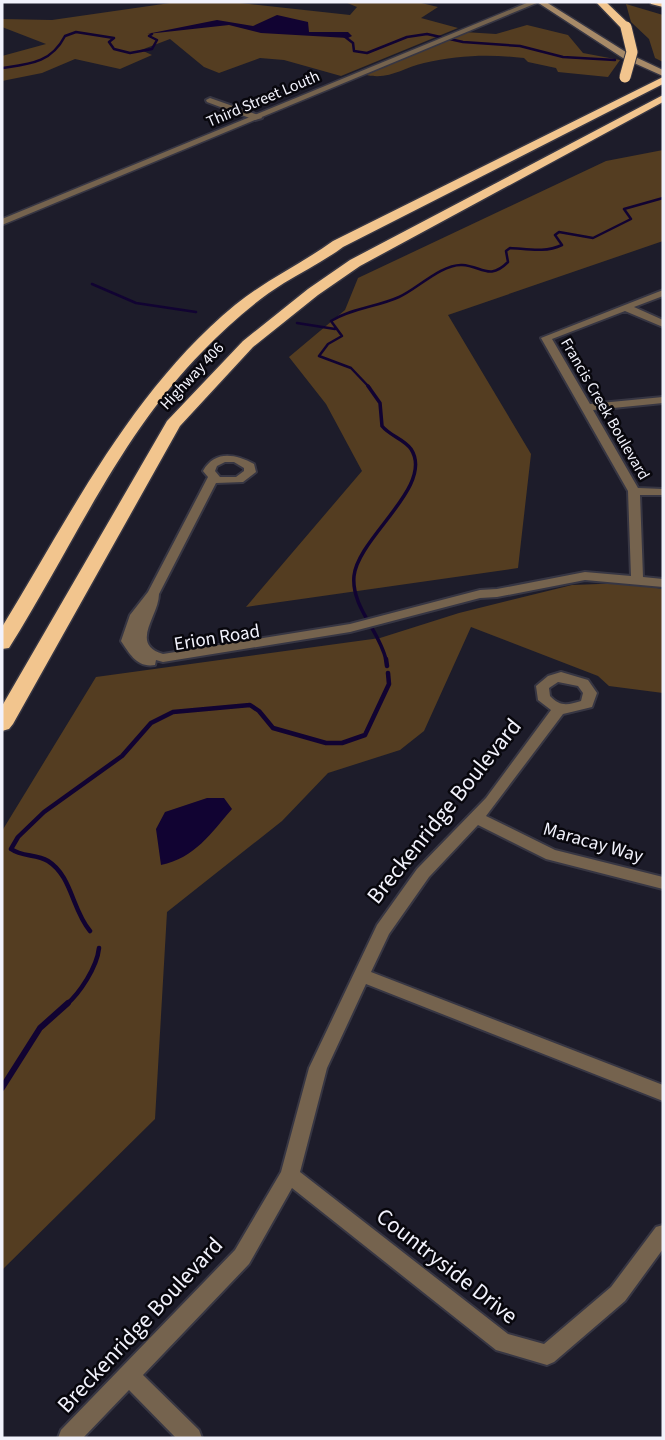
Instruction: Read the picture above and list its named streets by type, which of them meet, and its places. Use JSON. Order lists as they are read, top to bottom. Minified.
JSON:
{"streets":{"highway":["Highway 406"],"street":["Third Street Louth","Francis Creek Boulevard","Erion Road","Breckenridge Boulevard","Maracay Way","Countryside Drive"]},"crossings":[["Francis Creek Boulevard","Erion Road"],["Breckenridge Boulevard","Maracay Way"],["Breckenridge Boulevard","Countryside Drive"]]}
